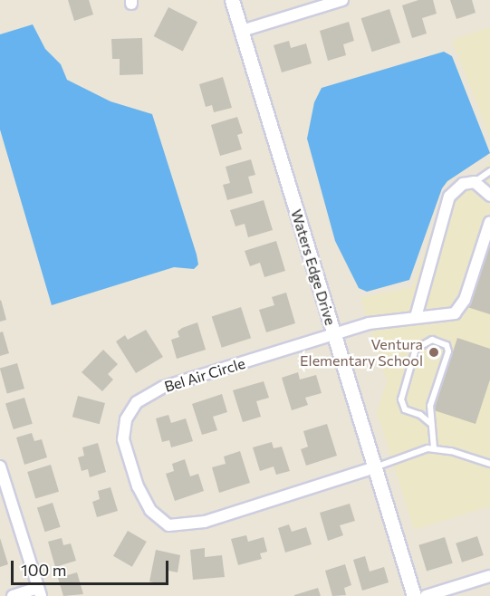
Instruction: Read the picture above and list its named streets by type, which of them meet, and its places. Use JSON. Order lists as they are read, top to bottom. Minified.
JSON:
{"streets":{"street":["Waters Edge Drive","Bel Air Circle"]},"crossings":[["Waters Edge Drive","Bel Air Circle"]],"places":["Ventura Elementary School"],"scale_bar":"100 m"}
